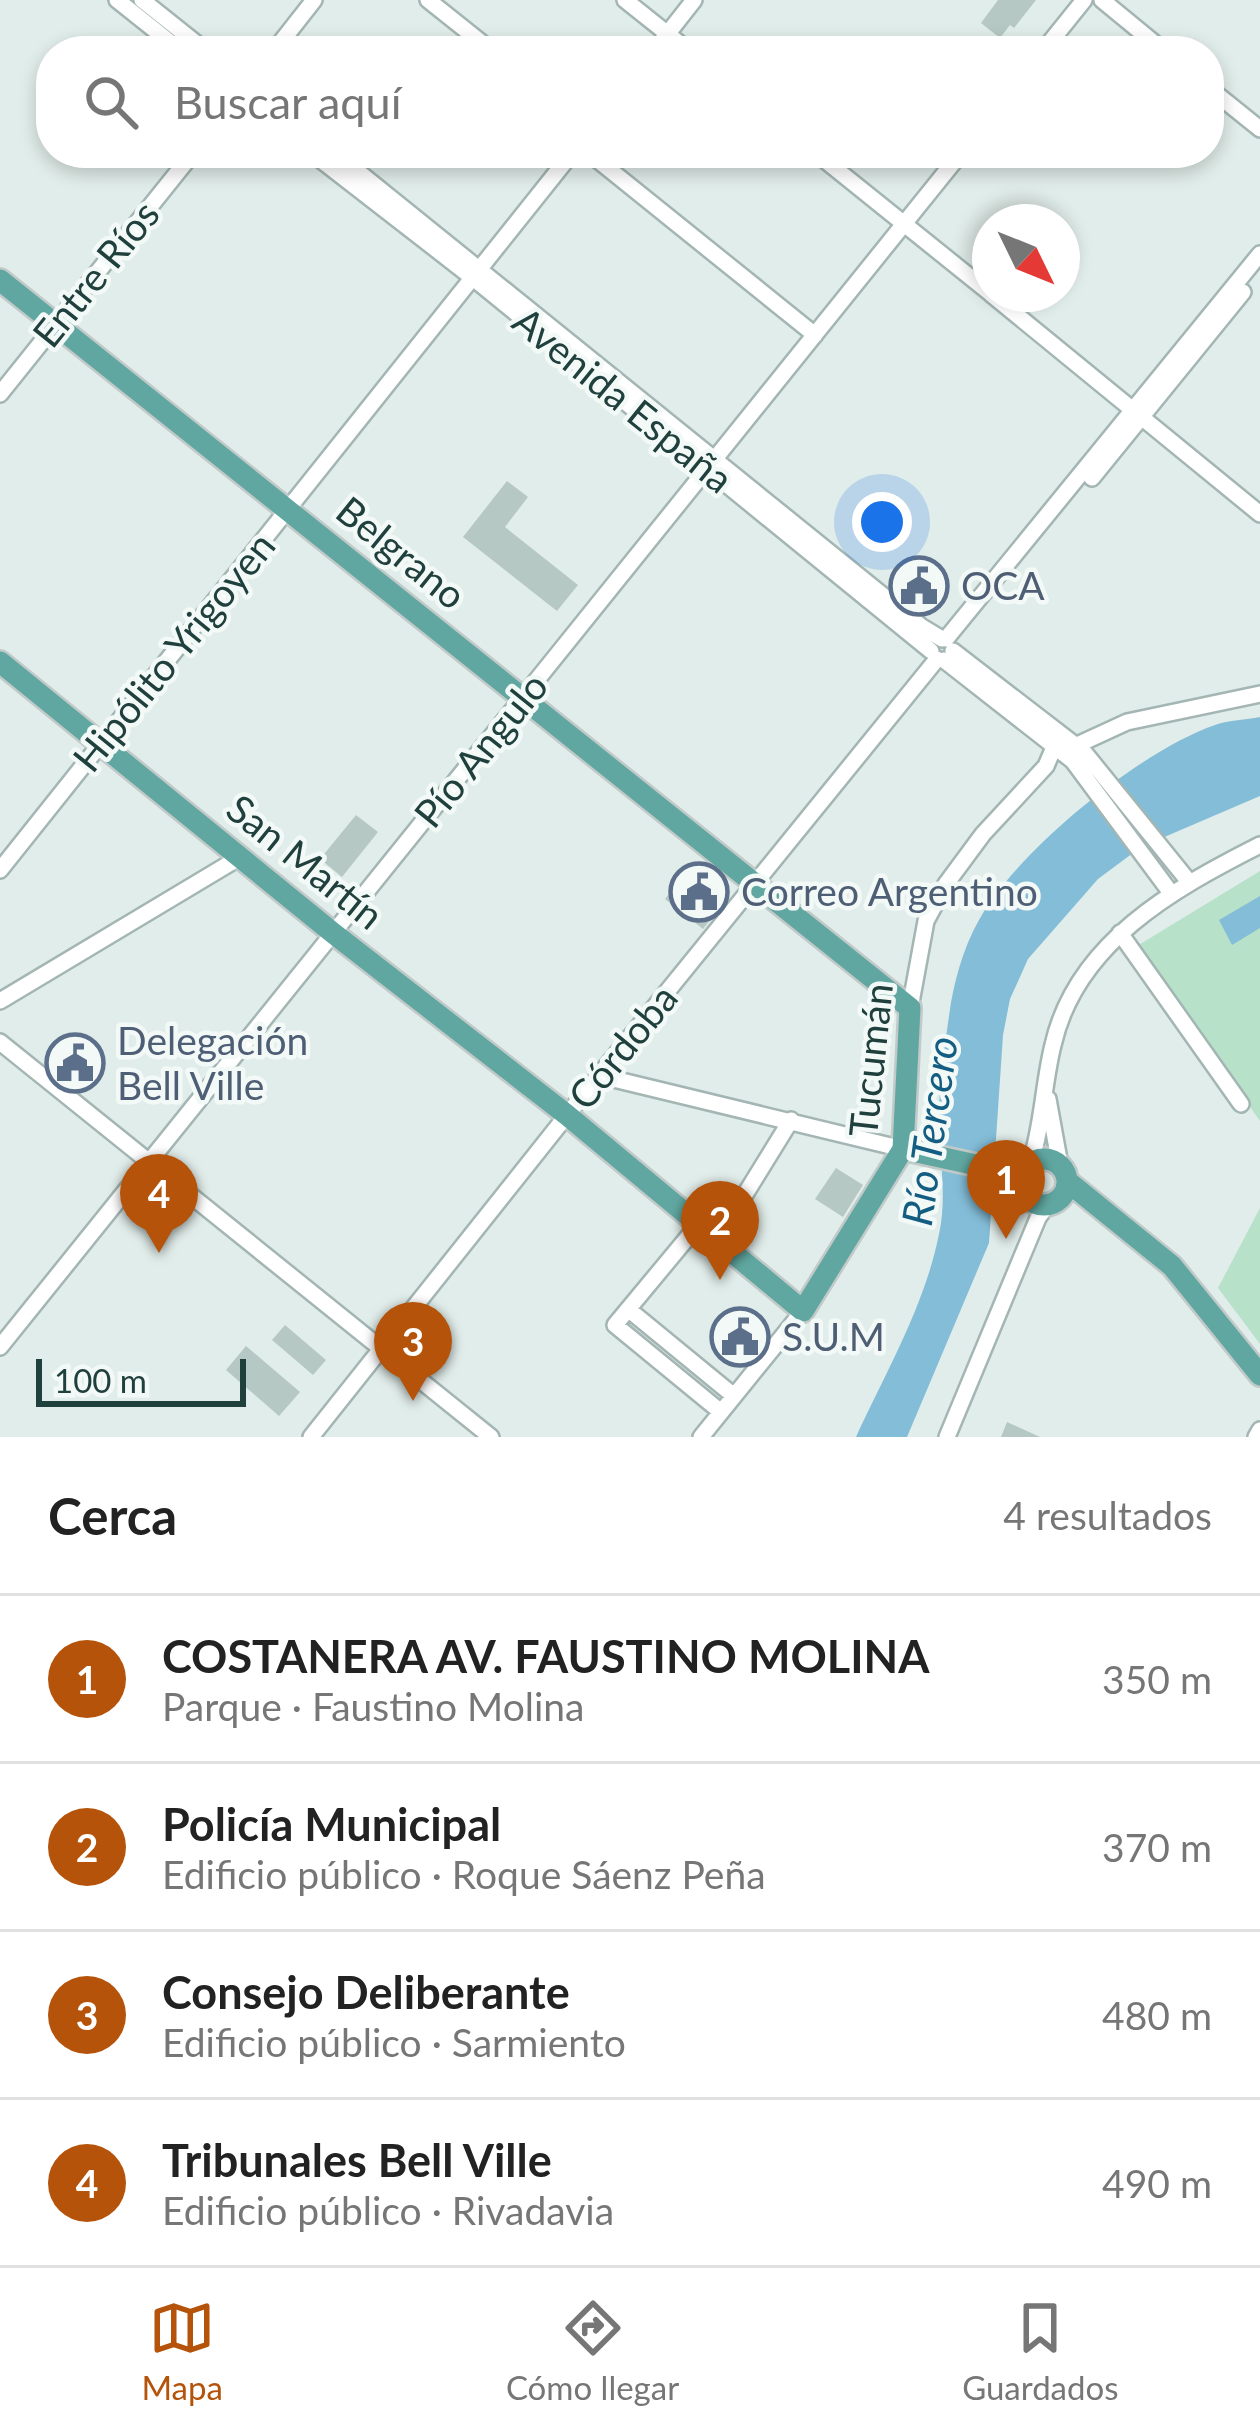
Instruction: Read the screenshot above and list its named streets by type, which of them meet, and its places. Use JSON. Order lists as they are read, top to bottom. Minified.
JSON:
{"streets":{"main road":["Belgrano","San Martín","Tucumán"],"street":["Entre Ríos","Avenida España","Hipólito Yrigoyen","Pío Angulo","Córdoba"]},"crossings":[["Entre Ríos","Belgrano"],["Avenida España","Hipólito Yrigoyen"],["Avenida España","Pío Angulo"],["Avenida España","Córdoba"],["Avenida España","Tucumán"],["Belgrano","Hipólito Yrigoyen"],["Belgrano","Pío Angulo"],["Belgrano","Córdoba"],["Belgrano","Tucumán"],["Hipólito Yrigoyen","San Martín"],["Pío Angulo","San Martín"],["San Martín","Córdoba"],["San Martín","Tucumán"]],"water":["Río Tercero"],"places":{"public building":["OCA","Correo Argentino","Delegación Bell Ville","S.U.M"]},"scale_bar":"100 m","north":"bottom right","page":{"search":"Buscar aquí","pins":["1","4","2","3"],"scale":"100 m","heading":["Cerca","4 resultados"],"list":[{"mark":"1","name":"COSTANERA AV. FAUSTINO MOLINA","note":"Parque · Faustino Molina","value":"350 m"},{"mark":"2","name":"Policía Municipal","note":"Edificio público · Roque Sáenz Peña","value":"370 m"},{"mark":"3","name":"Consejo Deliberante","note":"Edificio público · Sarmiento","value":"480 m"},{"mark":"4","name":"Tribunales Bell Ville","note":"Edificio público · Rivadavia","value":"490 m"}],"nav":["Mapa","Cómo llegar","Guardados"]}}
